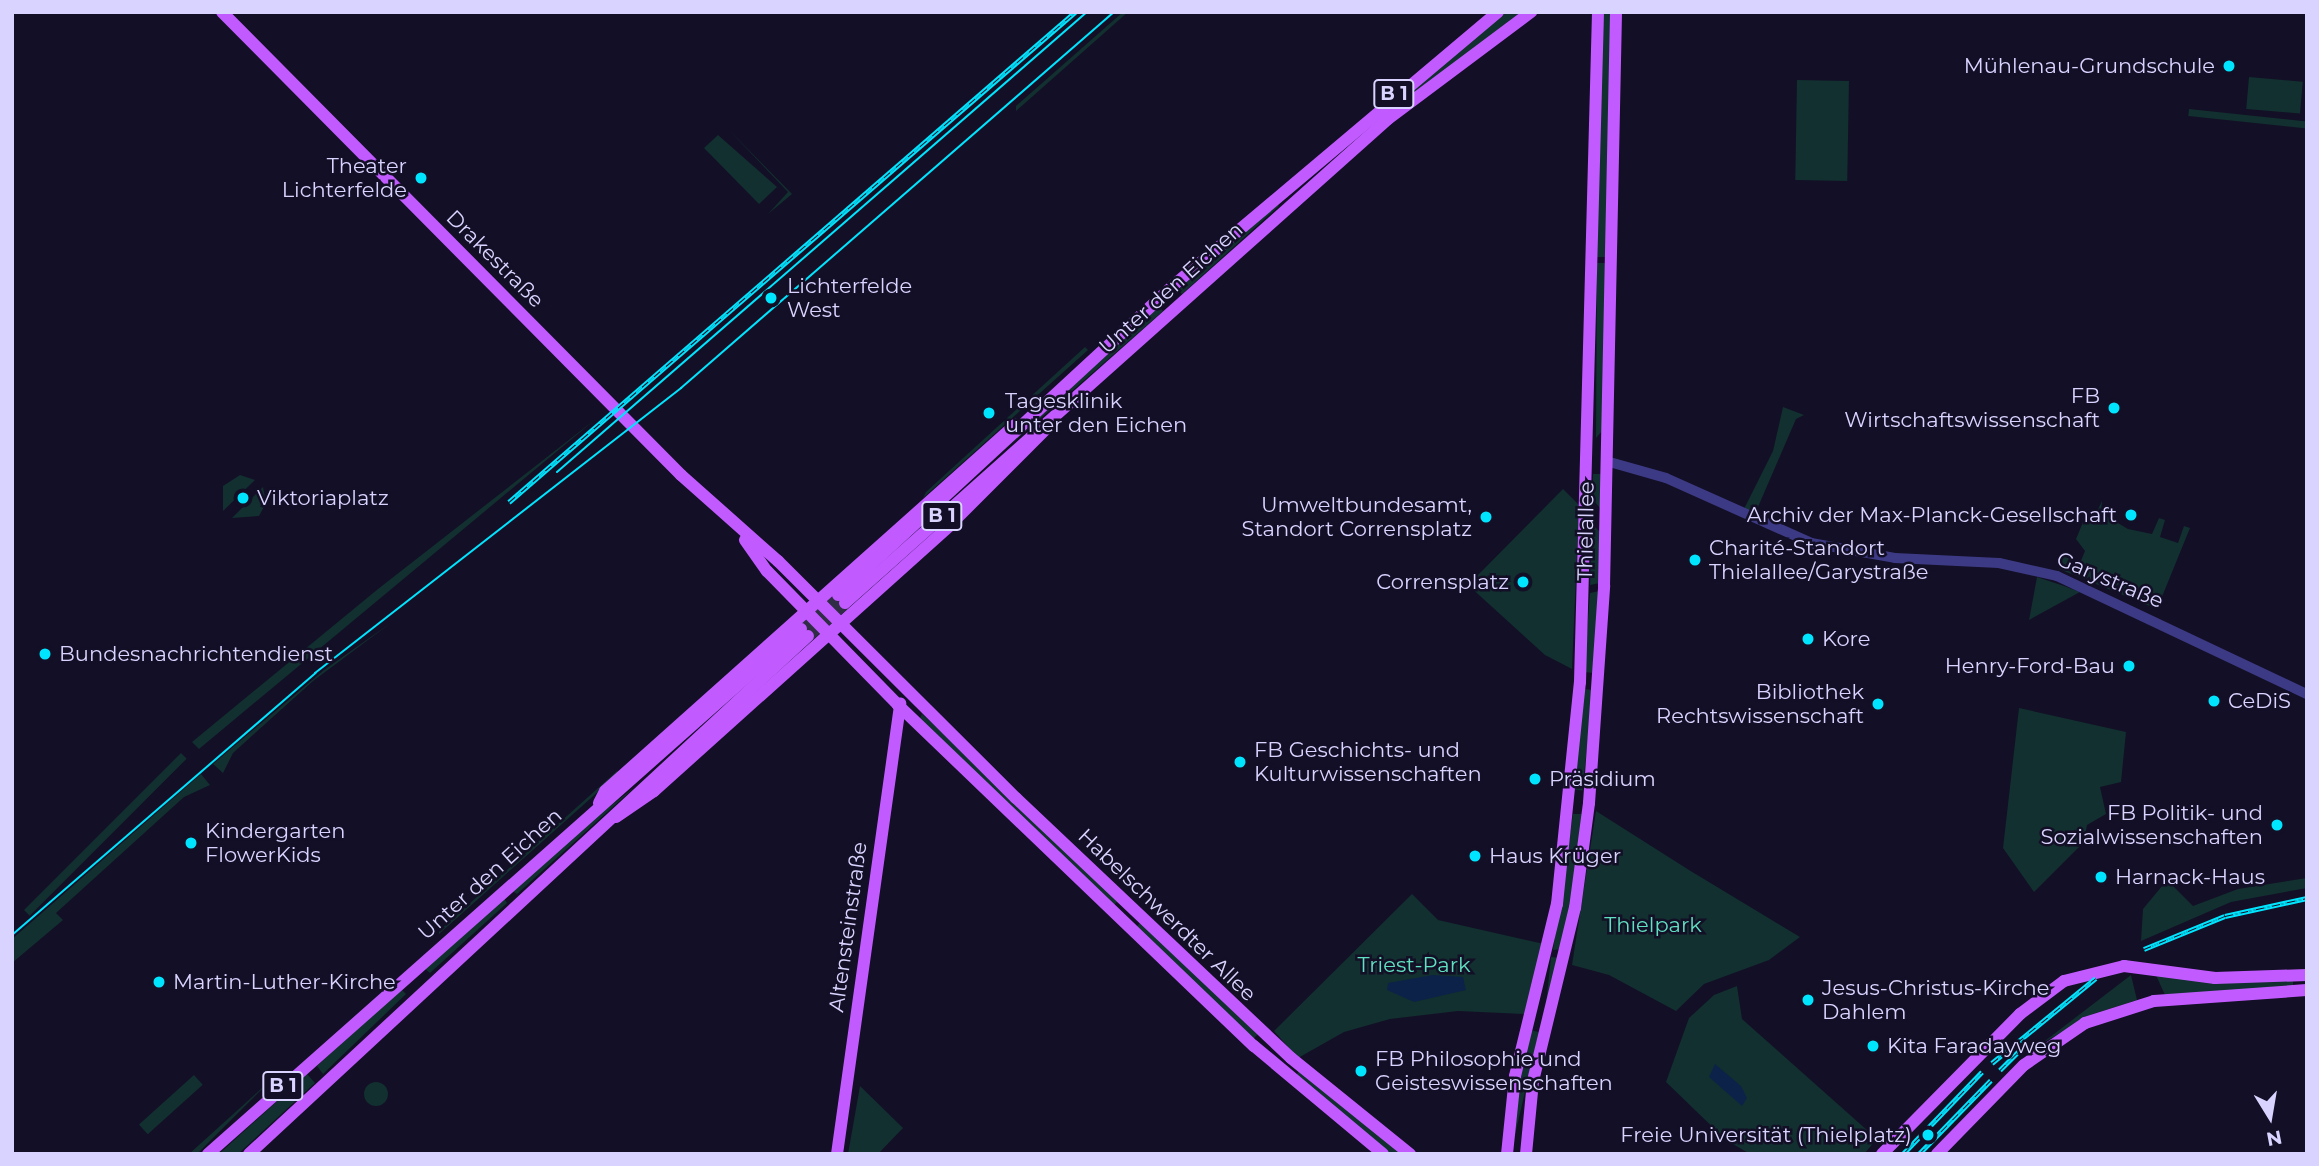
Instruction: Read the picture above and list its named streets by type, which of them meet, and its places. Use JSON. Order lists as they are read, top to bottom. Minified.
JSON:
{"streets":{"main road":["B 1","Drakestraße","Unter den Eichen","Thielallee","Habelschwerdter Allee","Altensteinstraße"],"street":["Garystraße"]},"crossings":[["Drakestraße","Habelschwerdter Allee"],["Thielallee","Garystraße"],["Habelschwerdter Allee","Altensteinstraße"]],"parks":["Thielpark","Triest-Park"],"places":["Mühlenau-Grundschule","Theater Lichterfelde","Lichterfelde West","FB Wirtschaftswissenschaft","Tagesklinik unter den Eichen","Viktoriaplatz","Archiv der Max-Planck-Gesellschaft","Umweltbundesamt, Standort Corrensplatz","Charité-Standort Thielallee/Garystraße","Corrensplatz","Kore","Bundesnachrichtendienst","Henry-Ford-Bau","CeDiS","Bibliothek Rechtswissenschaft","FB Geschichts- und Kulturwissenschaften","Präsidium","FB Politik- und Sozialwissenschaften","Kindergarten FlowerKids","Haus Krüger","Harnack-Haus","Martin-Luther-Kirche","Jesus-Christus-Kirche Dahlem","Kita Faradayweg","FB Philosophie und Geisteswissenschaften","Freie Universität (Thielplatz)"],"north":"bottom"}
